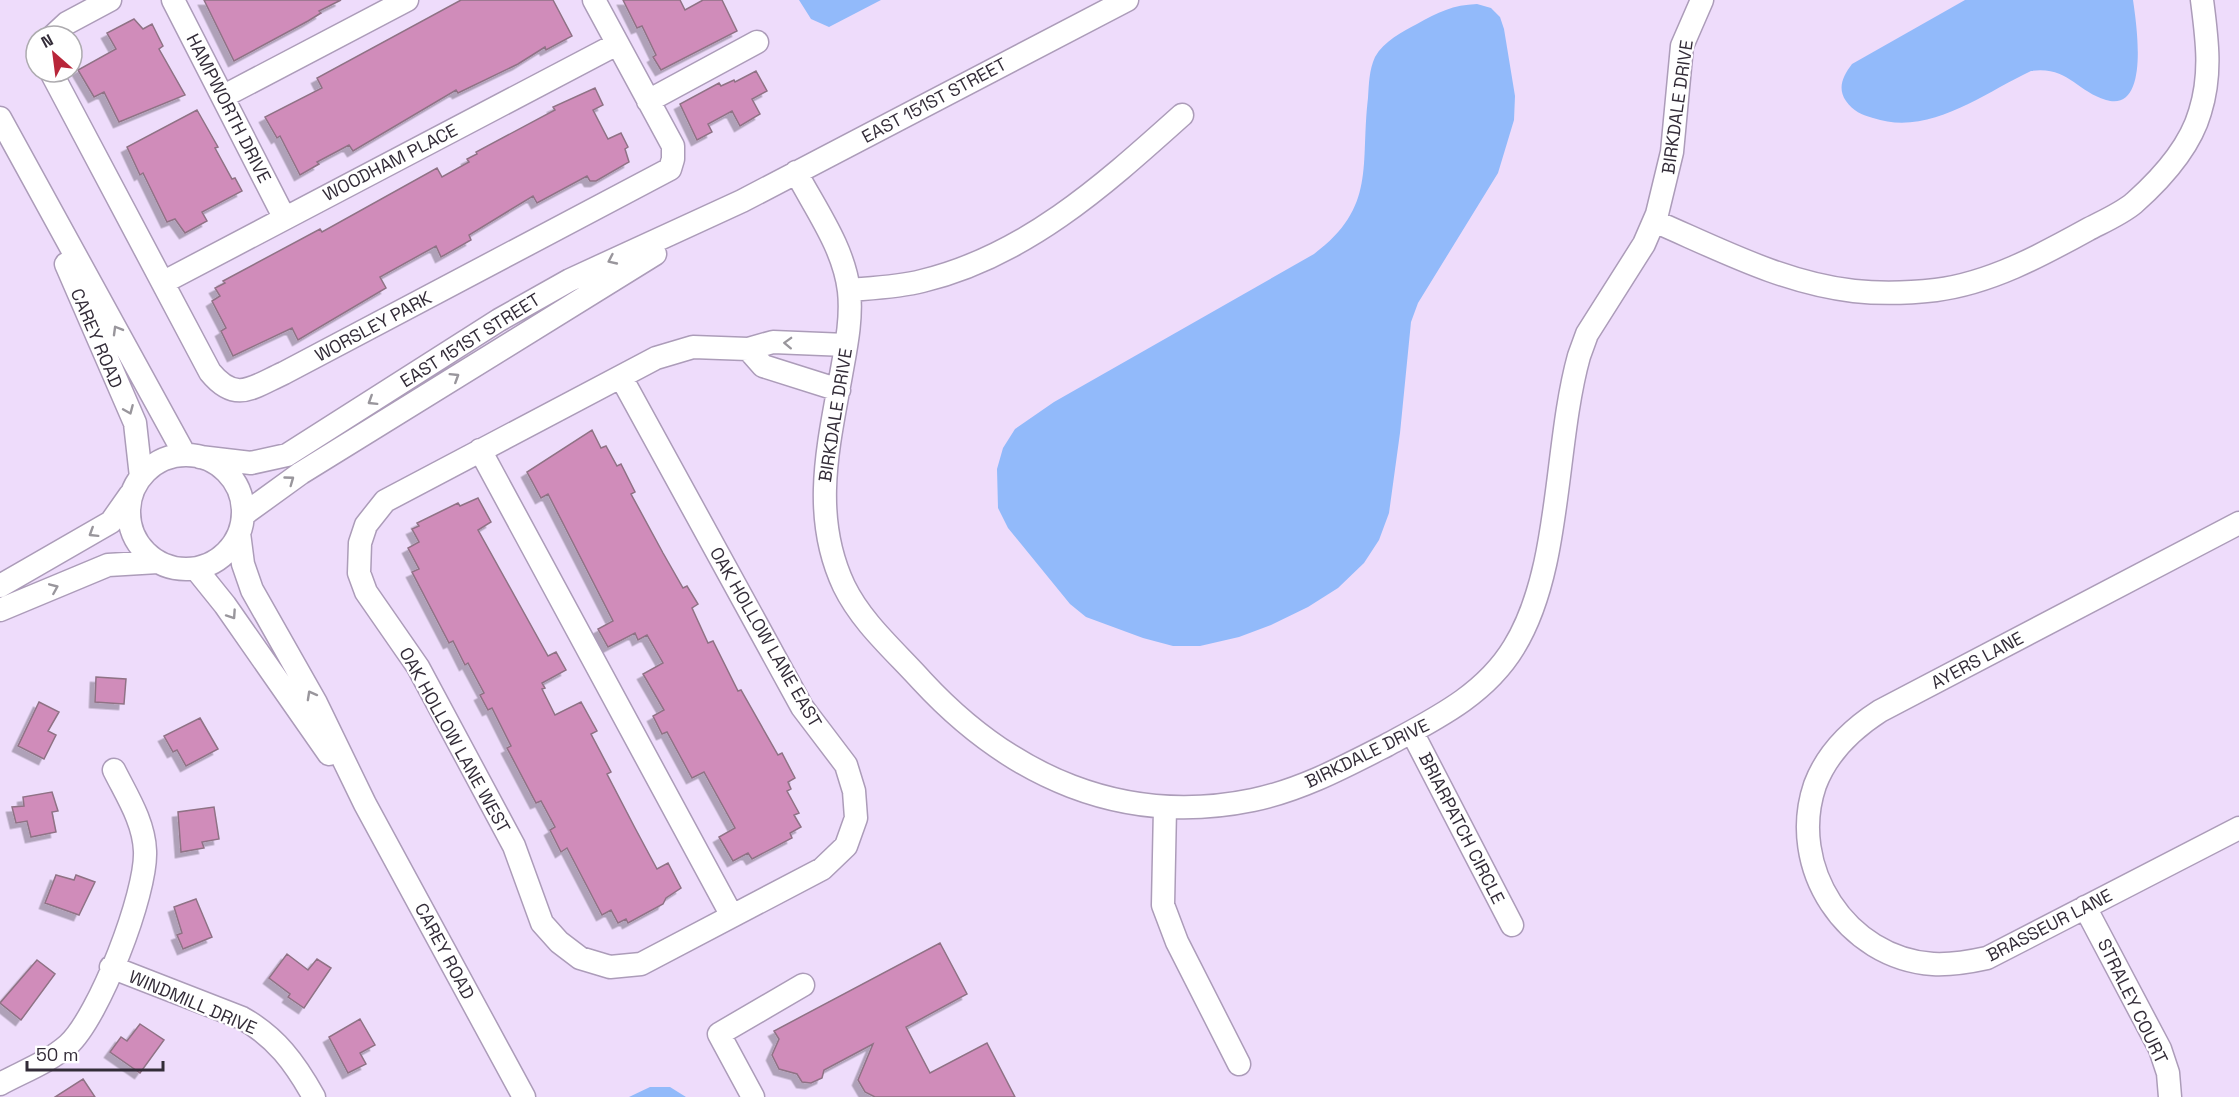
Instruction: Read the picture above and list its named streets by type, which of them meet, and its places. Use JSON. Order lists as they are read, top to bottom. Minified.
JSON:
{"streets":{"street":["EAST 151ST STREET","BIRKDALE DRIVE","HAMPWORTH DRIVE","WOODHAM PLACE","WORSLEY PARK","CAREY ROAD","OAK HOLLOW LANE EAST","AYERS LANE","OAK HOLLOW LANE WEST","BRIARPATCH CIRCLE","BRASSEUR LANE","STRALEY COURT","WINDMILL DRIVE"]},"crossings":[["EAST 151ST STREET","BIRKDALE DRIVE"],["EAST 151ST STREET","CAREY ROAD"],["BIRKDALE DRIVE","OAK HOLLOW LANE WEST"],["BIRKDALE DRIVE","BRIARPATCH CIRCLE"],["HAMPWORTH DRIVE","WOODHAM PLACE"],["WOODHAM PLACE","WORSLEY PARK"],["OAK HOLLOW LANE EAST","OAK HOLLOW LANE WEST"],["AYERS LANE","BRASSEUR LANE"],["BRASSEUR LANE","STRALEY COURT"]],"scale_bar":"50 m","north":"top left"}
